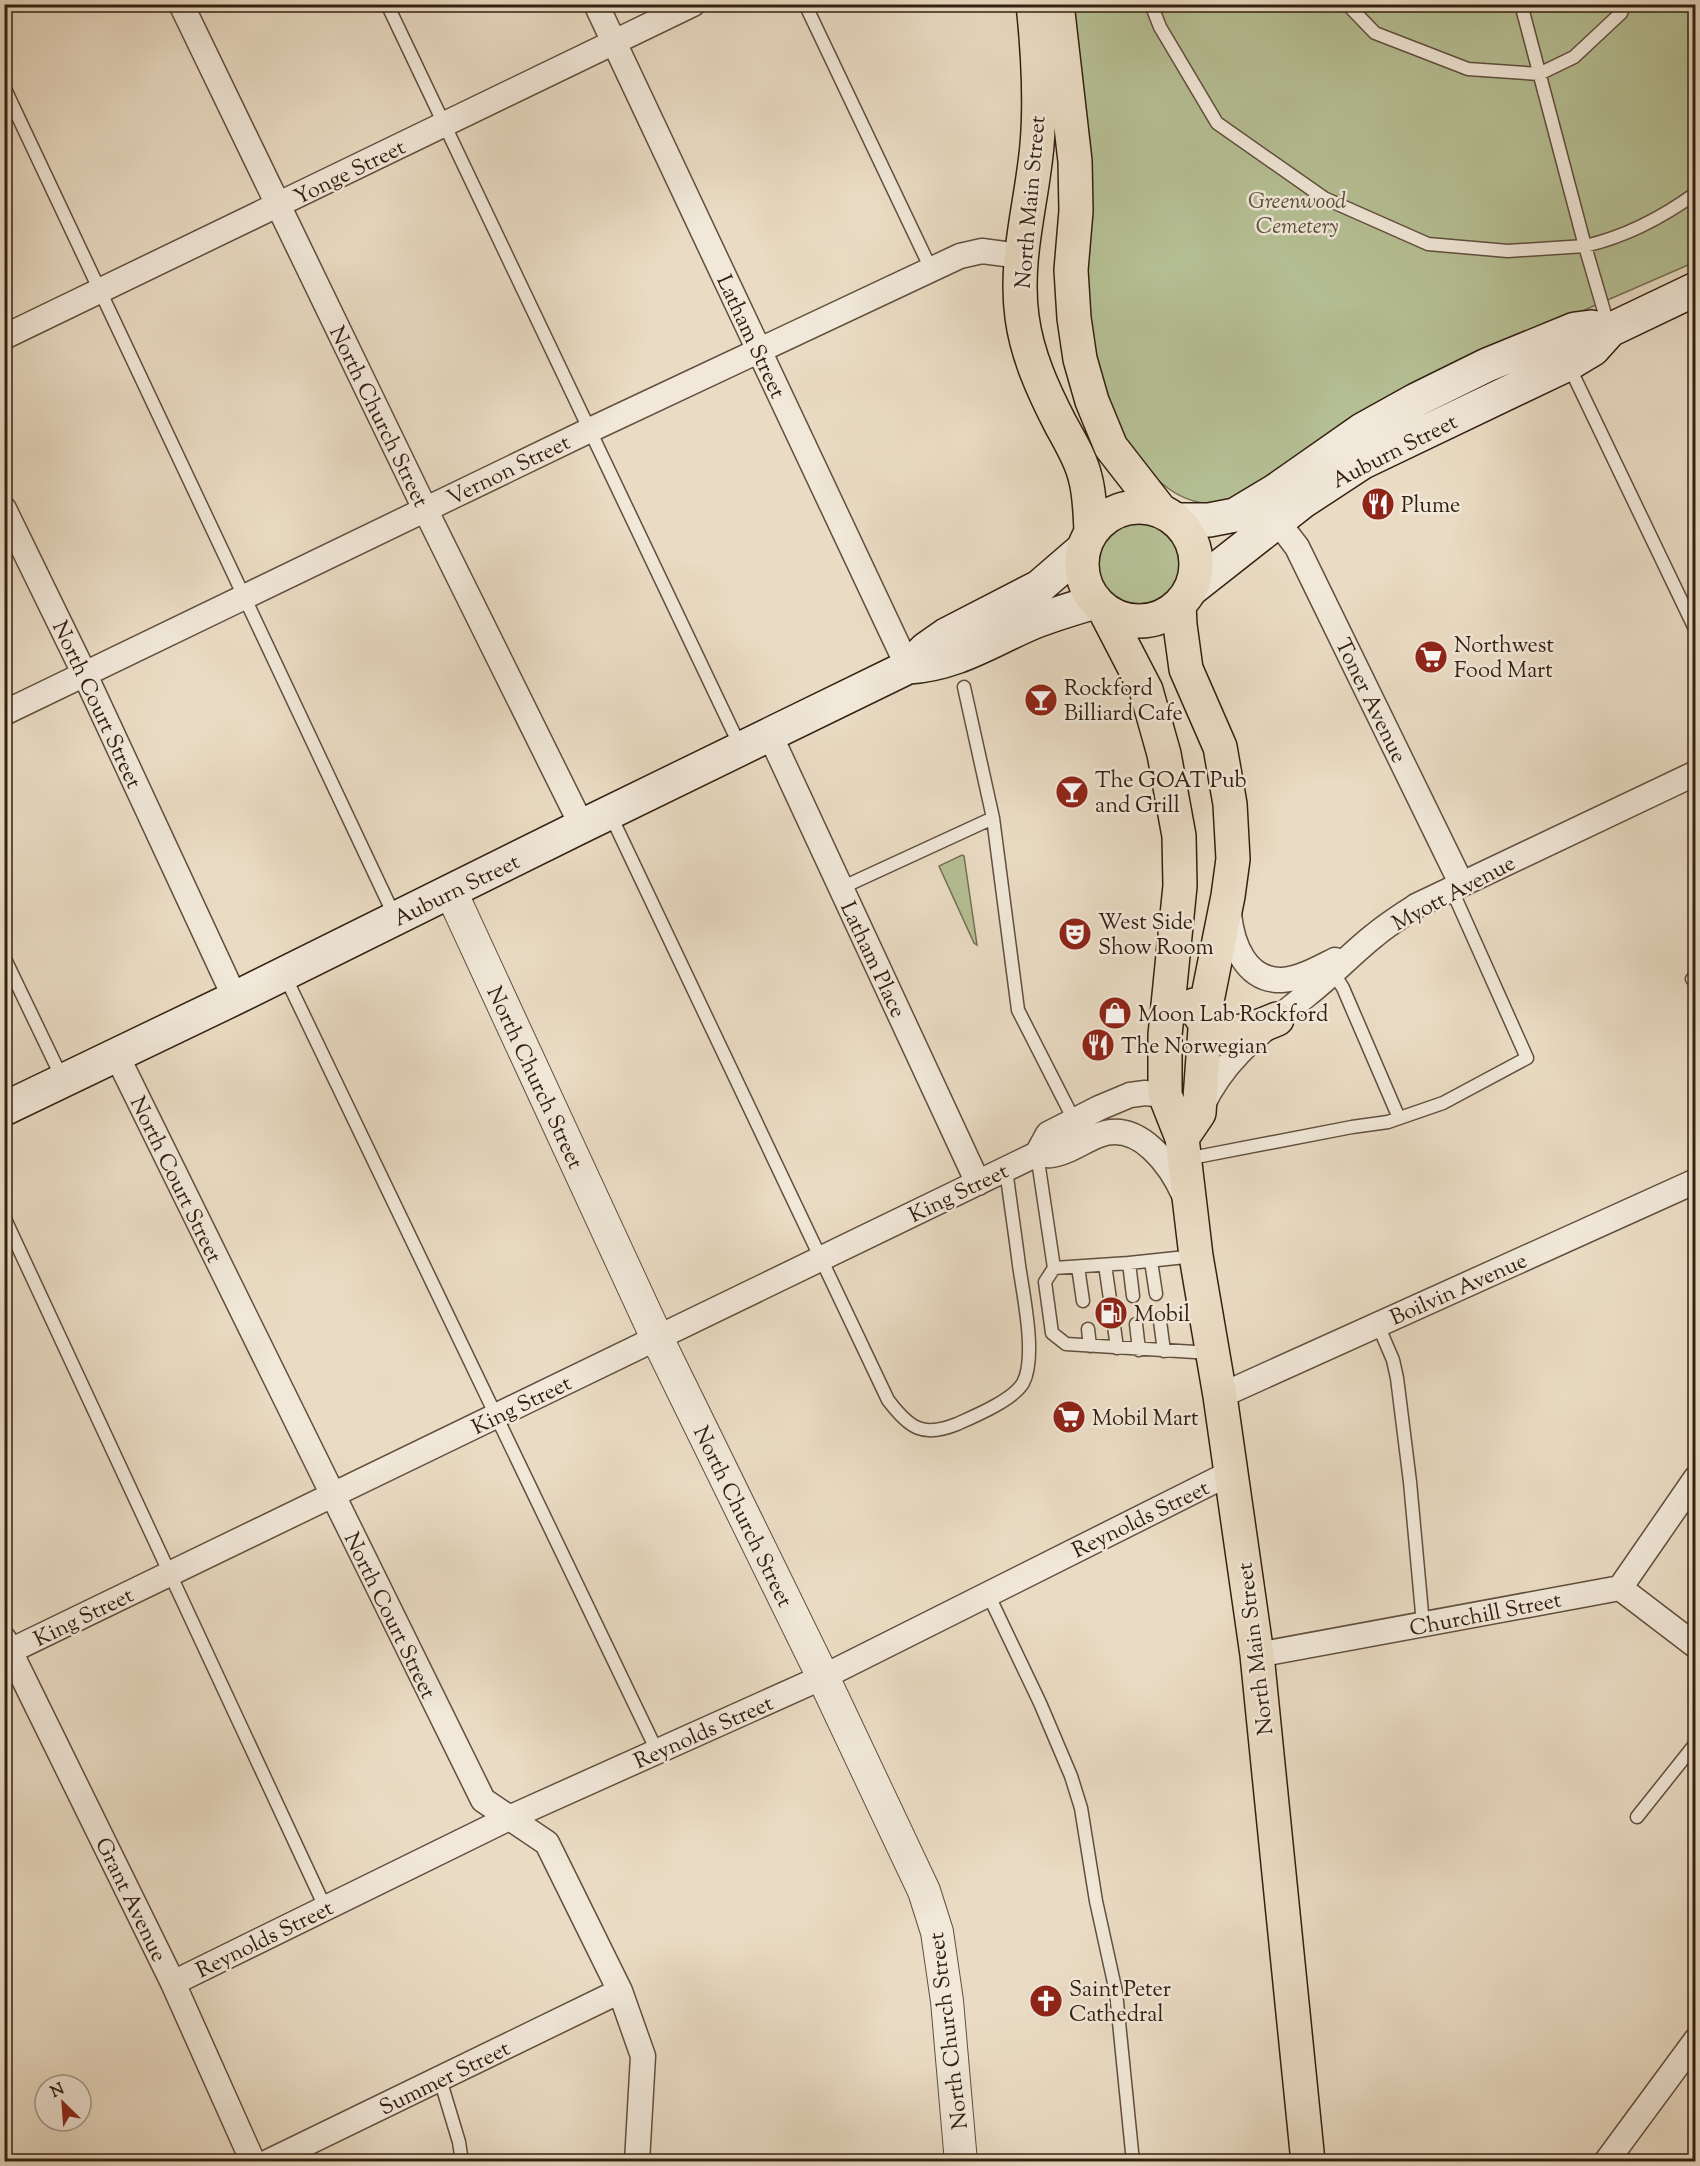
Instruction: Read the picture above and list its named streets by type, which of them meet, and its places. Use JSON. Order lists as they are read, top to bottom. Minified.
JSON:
{"streets":{"main road":["North Main Street","Auburn Street"],"street":["Yonge Street","Latham Street","North Church Street","Vernon Street","Toner Avenue","North Court Street","Myott Avenue","Latham Place","King Street","Boilvin Avenue","Reynolds Street","Churchill Street","Grant Avenue","Summer Street"]},"crossings":[["Yonge Street","Latham Street"],["Yonge Street","North Church Street"],["North Main Street","Auburn Street"],["North Main Street","Vernon Street"],["North Main Street","Myott Avenue"],["North Main Street","King Street"],["North Main Street","Boilvin Avenue"],["North Main Street","Reynolds Street"],["North Main Street","Churchill Street"],["Latham Street","Auburn Street"],["Latham Street","Vernon Street"],["North Church Street","Auburn Street"],["North Church Street","Vernon Street"],["North Church Street","King Street"],["North Church Street","Reynolds Street"],["Auburn Street","Toner Avenue"],["Auburn Street","North Court Street"],["Auburn Street","Latham Place"],["Vernon Street","North Court Street"],["Toner Avenue","Myott Avenue"],["North Court Street","King Street"],["North Court Street","Reynolds Street"],["North Court Street","Summer Street"],["Latham Place","King Street"],["King Street","Grant Avenue"],["Reynolds Street","Grant Avenue"]],"parks":["Greenwood Cemetery"],"places":{"restaurant":["Plume","The Norwegian"],"supermarket":["Northwest Food Mart","Mobil Mart"],"bar":["Rockford Billiard Cafe","The GOAT Pub and Grill"],"theatre":["West Side Show Room"],"shop":["Moon Lab Rockford"],"fuel station":["Mobil"],"church":["Saint Peter Cathedral"]},"north":"top left"}
